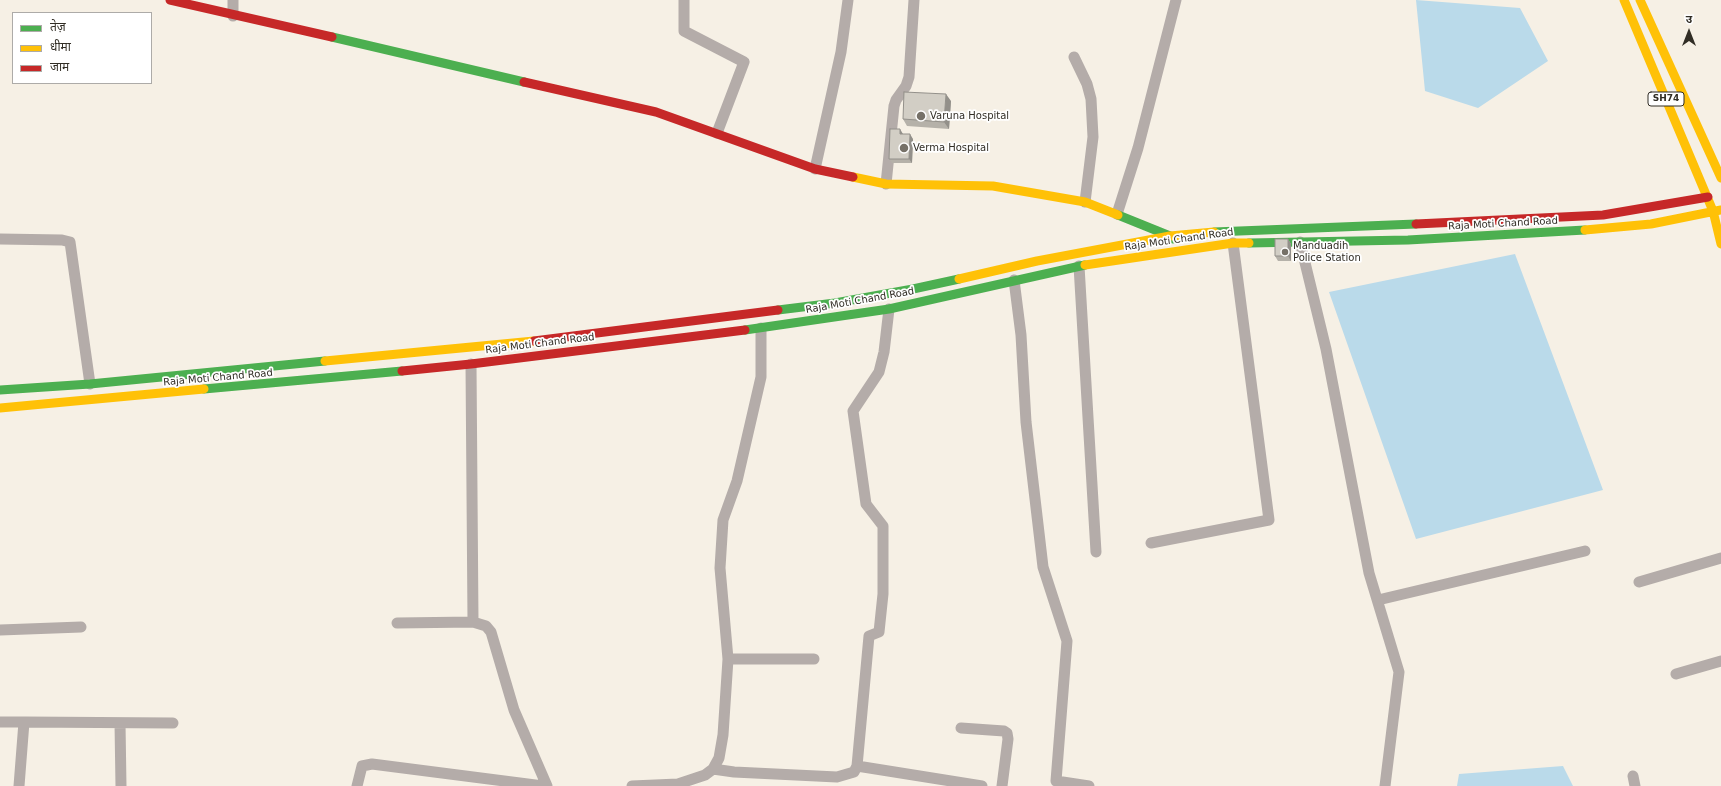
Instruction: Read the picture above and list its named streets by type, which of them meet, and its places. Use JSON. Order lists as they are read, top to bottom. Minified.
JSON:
{"streets":{"main road":["SH74","Raja Moti Chand Road"]},"crossings":[["SH74","Raja Moti Chand Road"]],"places":["Varuna Hospital","Verma Hospital","Manduadih Police Station"],"legend":["तेज़","धीमा","जाम"],"north":"top"}
